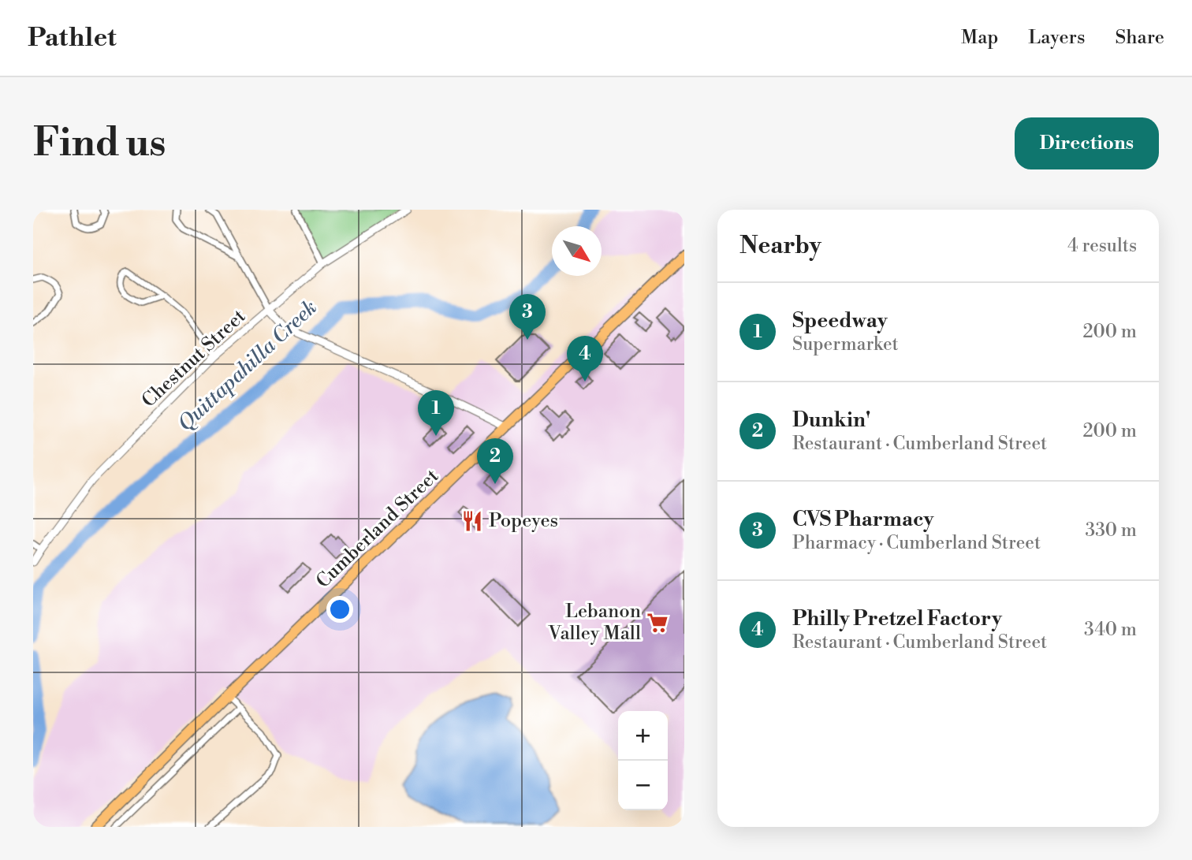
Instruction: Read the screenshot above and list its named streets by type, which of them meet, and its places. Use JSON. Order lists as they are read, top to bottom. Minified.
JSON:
{"streets":{"highway":["Cumberland Street"],"street":["Chestnut Street"]},"water":["Quittapahilla Creek"],"places":{"restaurant":["Popeyes"],"supermarket":["Lebanon Valley Mall"]},"north":"bottom right","page":{"header":"Pathlet","nav":["Map","Layers","Share"],"buttons":"Directions","title":"Find us","heading":["Nearby","4 results"],"list":[{"mark":"1","name":"Speedway","note":"Supermarket","value":"200 m"},{"mark":"2","name":"Dunkin'","note":"Restaurant · Cumberland Street","value":"200 m"},{"mark":"3","name":"CVS Pharmacy","note":"Pharmacy · Cumberland Street","value":"330 m"},{"mark":"4","name":"Philly Pretzel Factory","note":"Restaurant · Cumberland Street","value":"340 m"}],"pins":["3","4","1","2"],"map_buttons":["+","−"]}}
